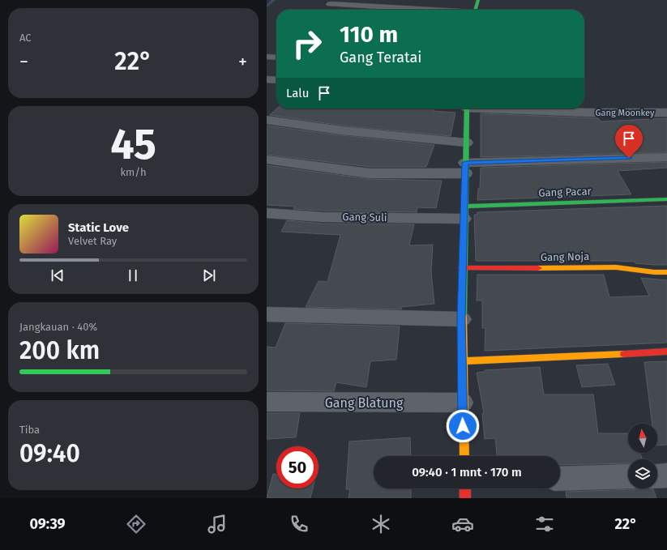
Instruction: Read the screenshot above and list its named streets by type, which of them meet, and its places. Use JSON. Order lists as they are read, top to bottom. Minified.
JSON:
{"streets":{"main road":["Gang Pacar","Gang Noja"],"street":["Gang Moonkey","Gang Suli","Gang Blatung"]},"crossings":[["Gang Pacar","Gang Suli"]],"north":"top","page":{"tile":["AC",["45","km/h"],["Jangkauan · 40%","200 km"],["Tiba","09:40"]],"turn":["110 m","Gang Teratai"],"heat":["−","22°","+"],"then":"Lalu","song":["Static Love","Velvet Ray"],"limit":"50","trip":"09:40 · 1 mnt · 170 m","tabs":["09:39","22°"]}}
